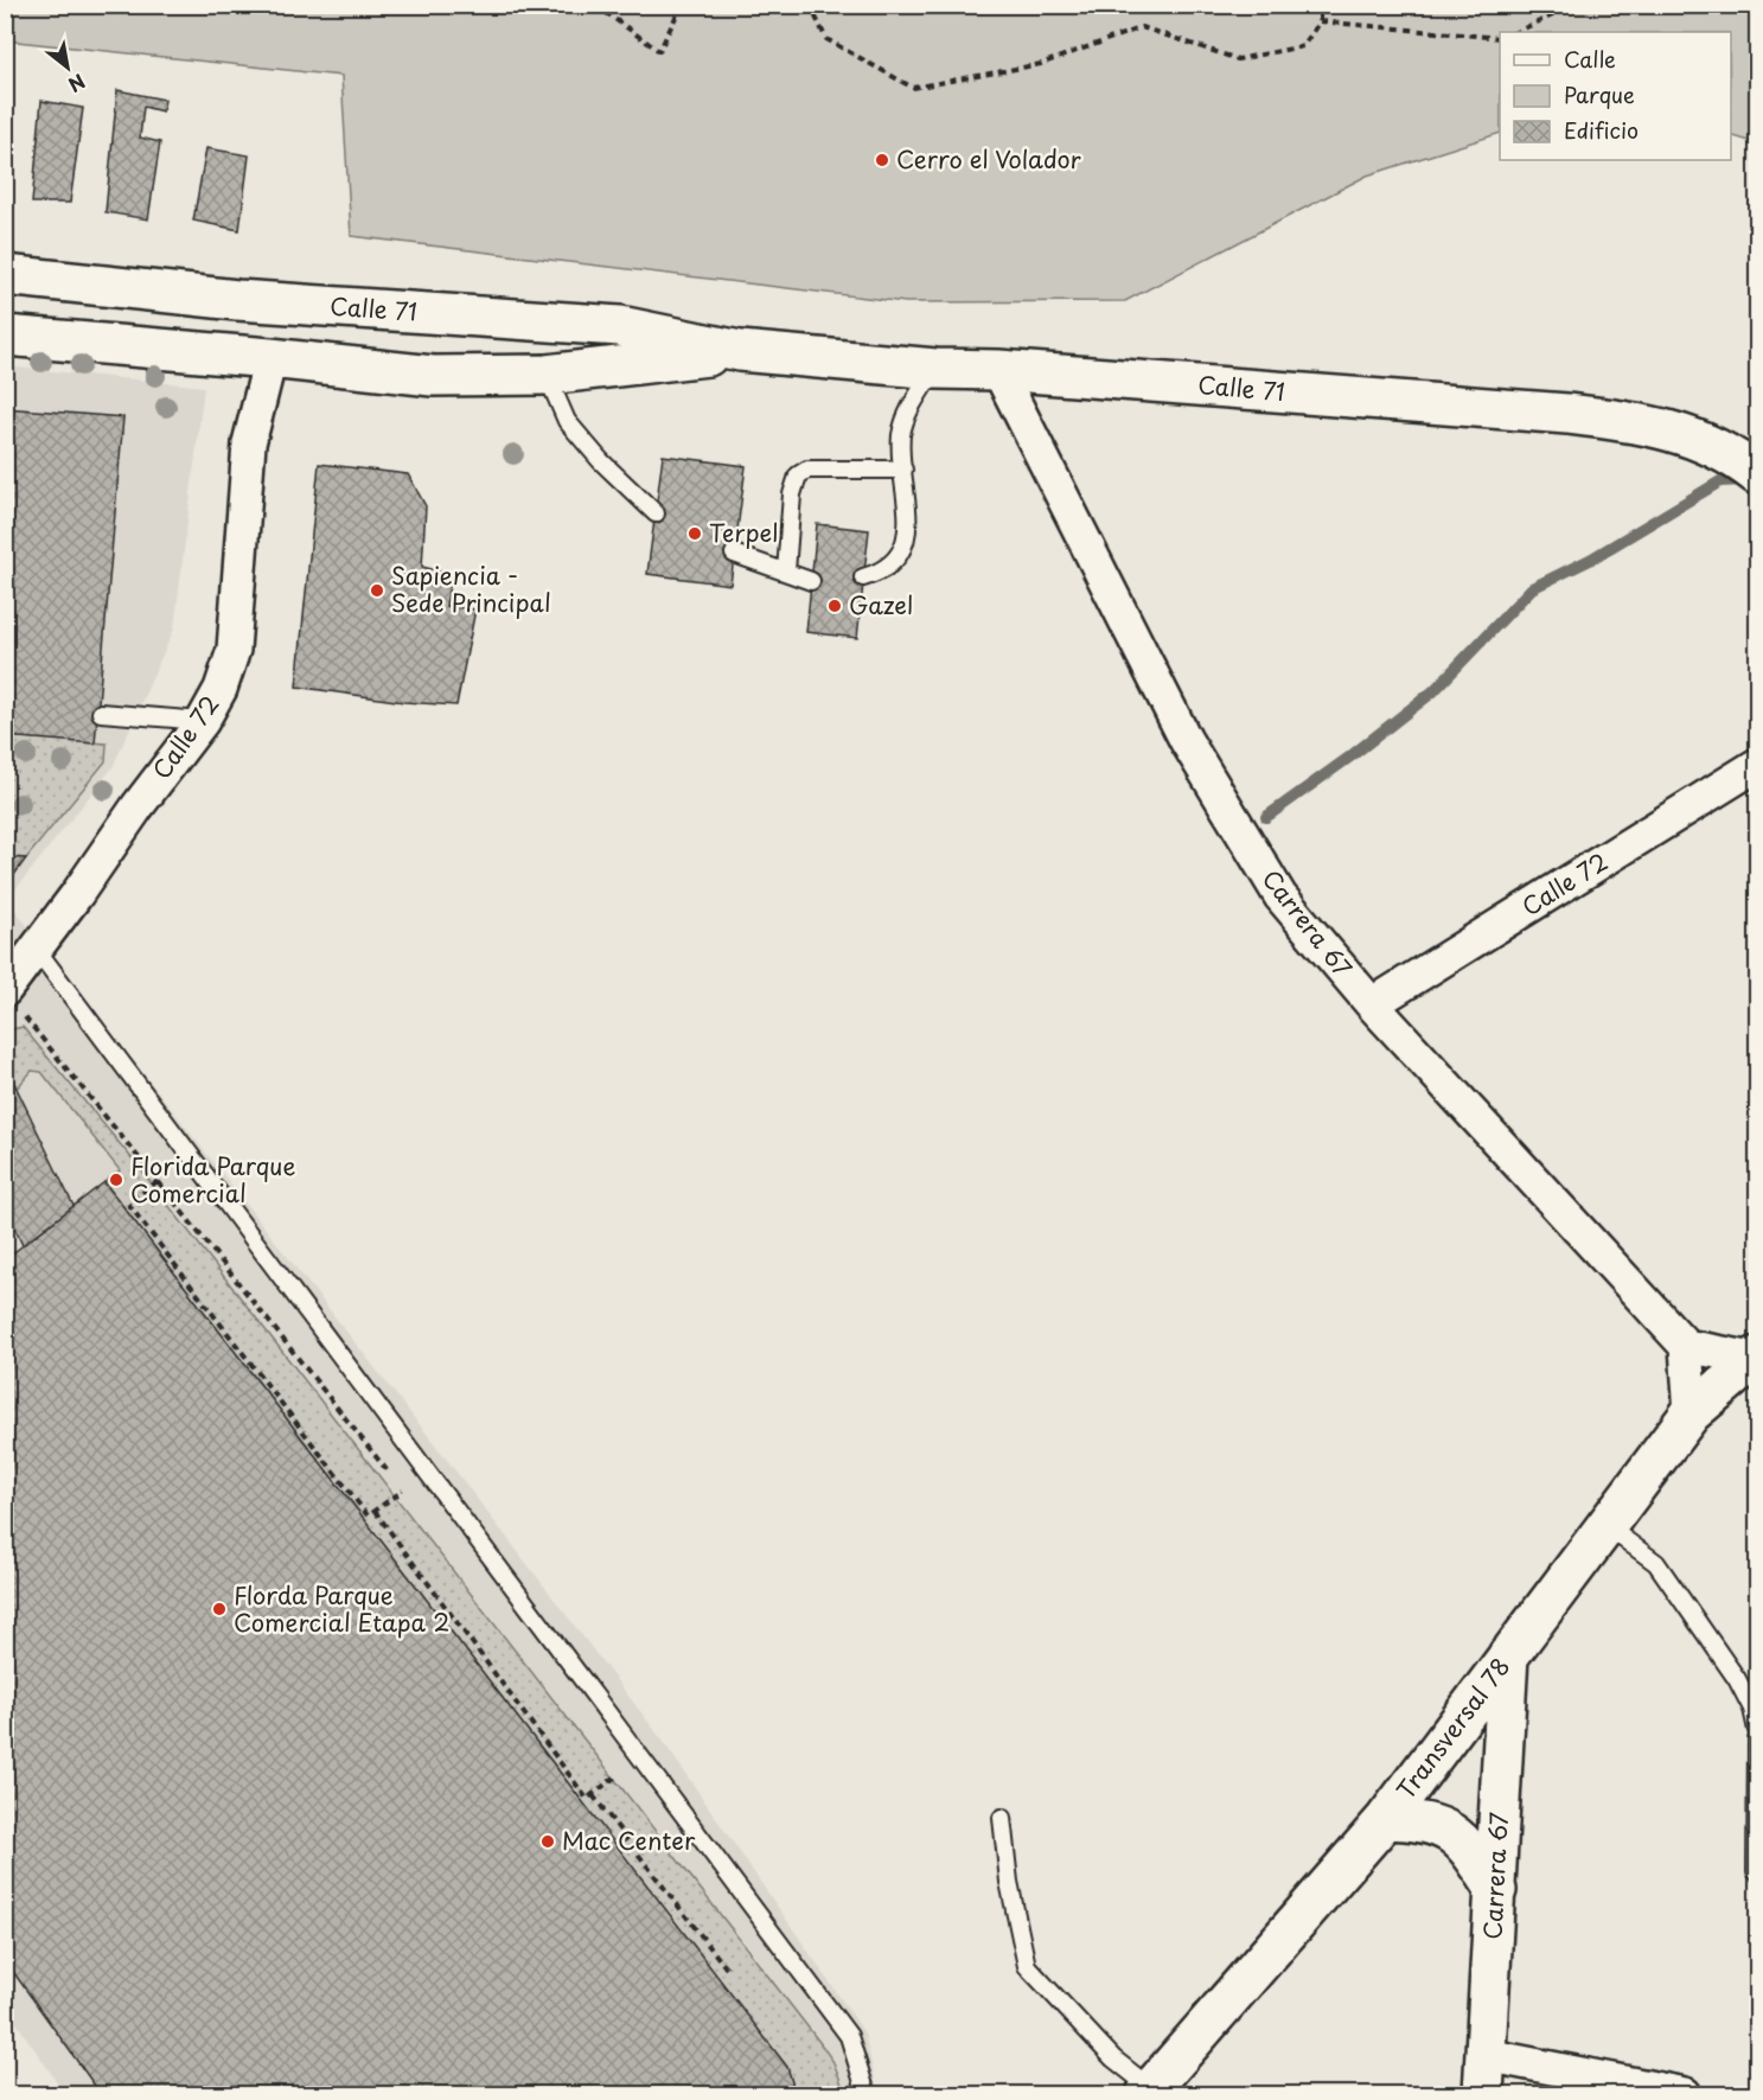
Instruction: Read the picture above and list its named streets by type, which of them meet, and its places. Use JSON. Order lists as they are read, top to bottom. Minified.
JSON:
{"streets":{"main road":["Calle 71","Carrera 67","Transversal 78"],"street":["Calle 72"]},"crossings":[["Calle 71","Calle 72"],["Calle 71","Carrera 67"],["Calle 72","Carrera 67"],["Carrera 67","Transversal 78"]],"places":["Cerro el Volador","Terpel","Sapiencia - Sede Principal","Gazel","Florida Parque Comercial","Florda Parque Comercial Etapa 2","Mac Center"],"legend":["Calle","Parque","Edificio"],"north":"bottom right"}
